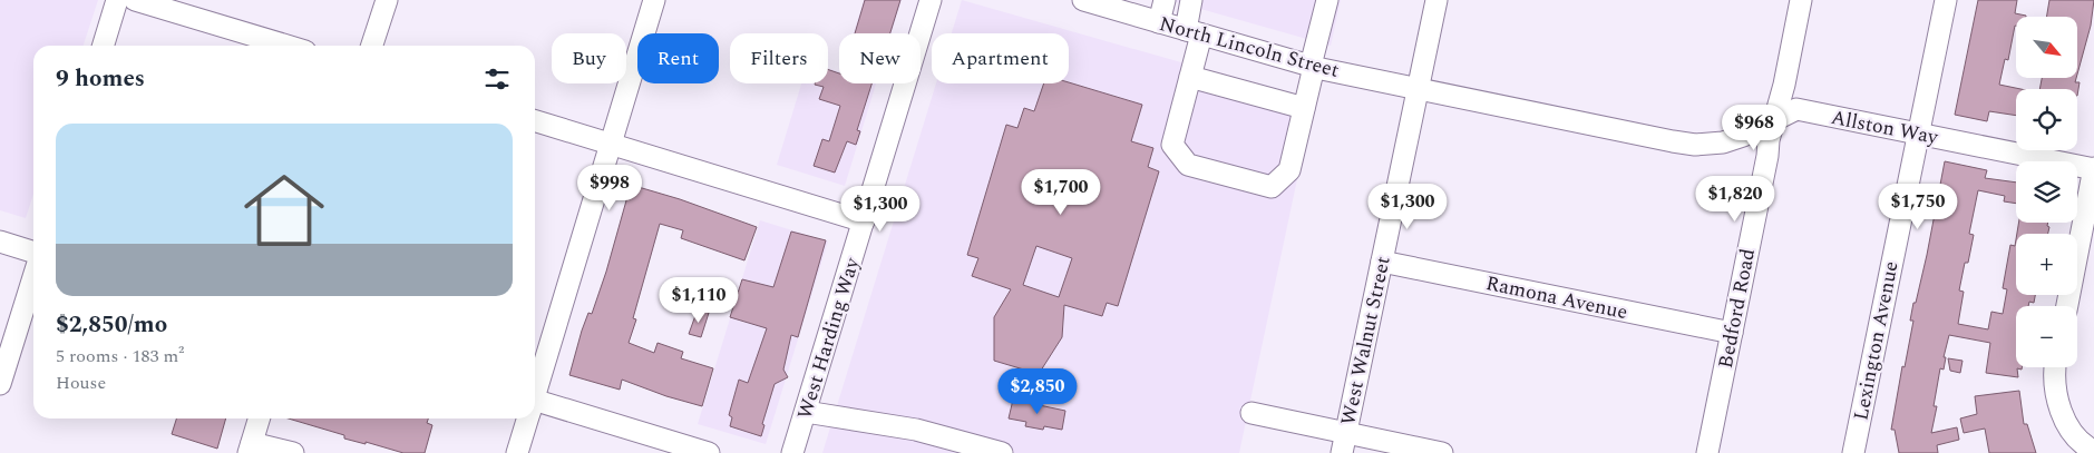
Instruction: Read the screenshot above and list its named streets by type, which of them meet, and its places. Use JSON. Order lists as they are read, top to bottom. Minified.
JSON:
{"streets":{"street":["North Lincoln Street","Allston Way","Ramona Avenue","Bedford Road","West Harding Way","West Walnut Street","Lexington Avenue"]},"crossings":[["North Lincoln Street","Allston Way"],["North Lincoln Street","West Walnut Street"],["Allston Way","Bedford Road"],["Allston Way","West Walnut Street"],["Allston Way","Lexington Avenue"],["Ramona Avenue","Bedford Road"],["Ramona Avenue","West Walnut Street"]],"north":"bottom right","page":{"map_buttons":["+","−"],"chip":["Buy","Rent","Filters","New","Apartment"],"heading":"9 homes","price":["$968","$998","$1,700","$1,820","$1,300","$1,750","$1,300","$1,110","$2,850"],"list":[{"name":"$2,850/mo","note":"5 rooms · 183 m² · House"}]}}
